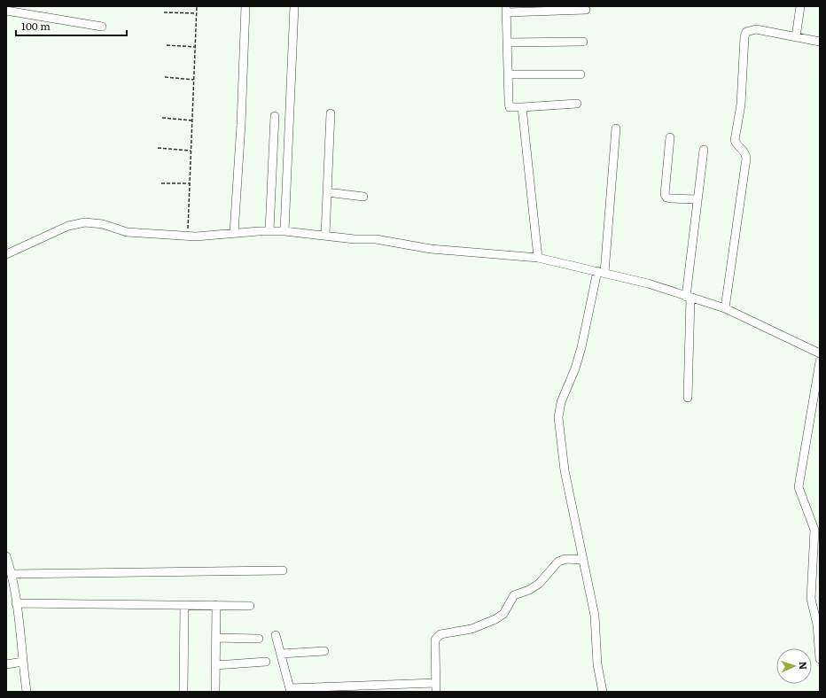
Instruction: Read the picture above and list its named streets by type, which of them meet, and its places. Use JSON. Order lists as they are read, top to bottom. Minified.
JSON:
{"scale_bar":"100 m","north":"right"}
